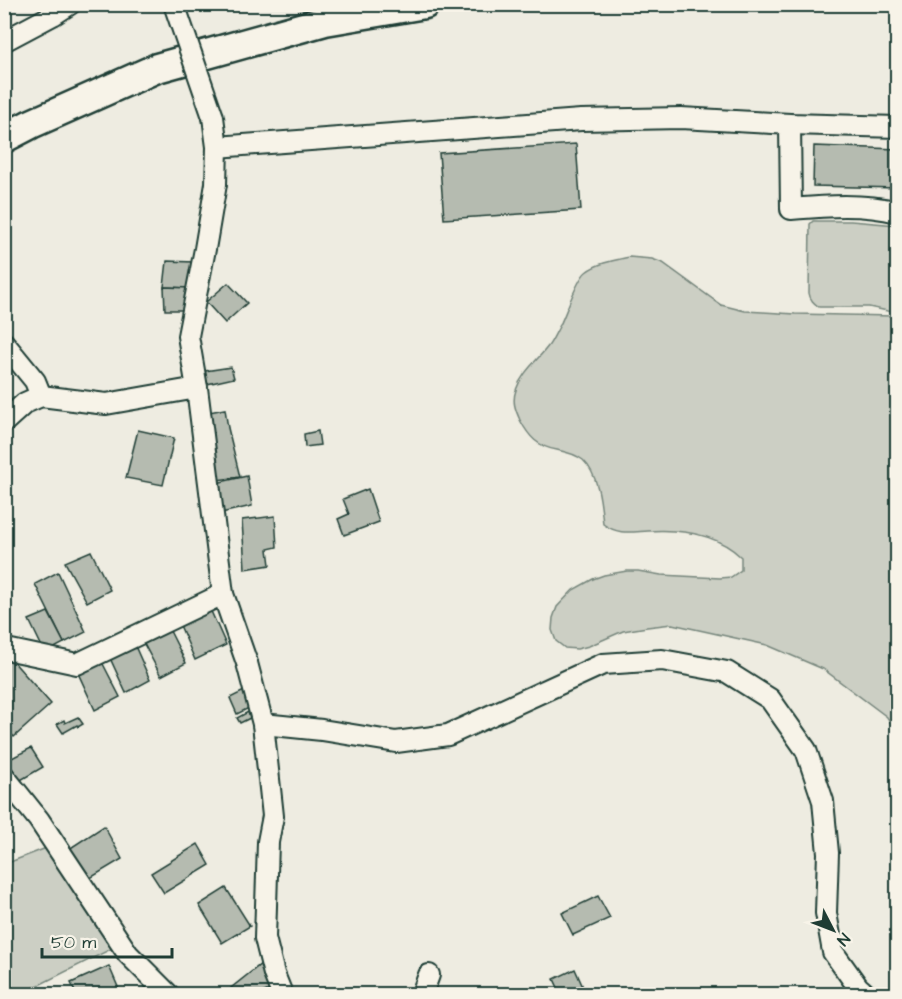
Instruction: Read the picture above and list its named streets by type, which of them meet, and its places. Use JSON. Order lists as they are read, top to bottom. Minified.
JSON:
{"scale_bar":"50 m","north":"bottom right"}
